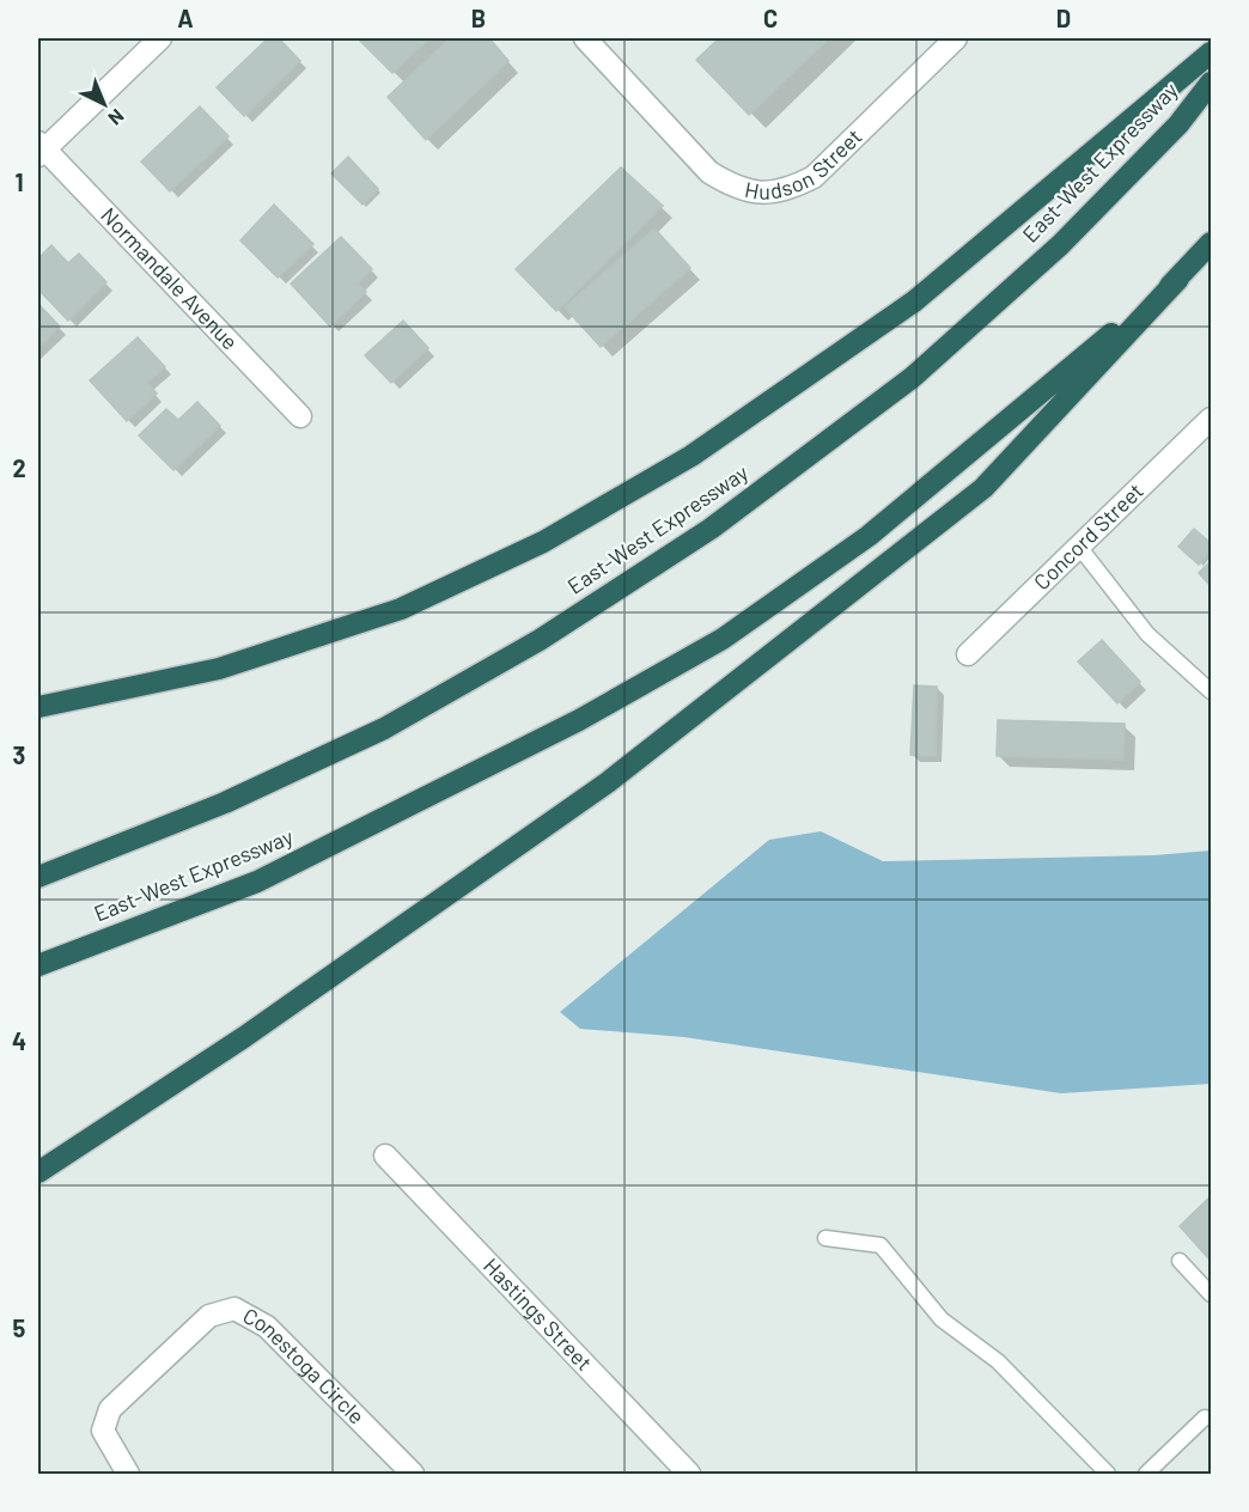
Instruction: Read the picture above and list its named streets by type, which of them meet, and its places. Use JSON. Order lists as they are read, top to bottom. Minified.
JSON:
{"streets":{"highway":["East-West Expressway"],"street":["Hudson Street","Normandale Avenue","Concord Street","Hastings Street","Conestoga Circle"]},"north":"bottom right","grid":{"columns":["A","B","C","D"],"rows":["1","2","3","4","5"]}}
